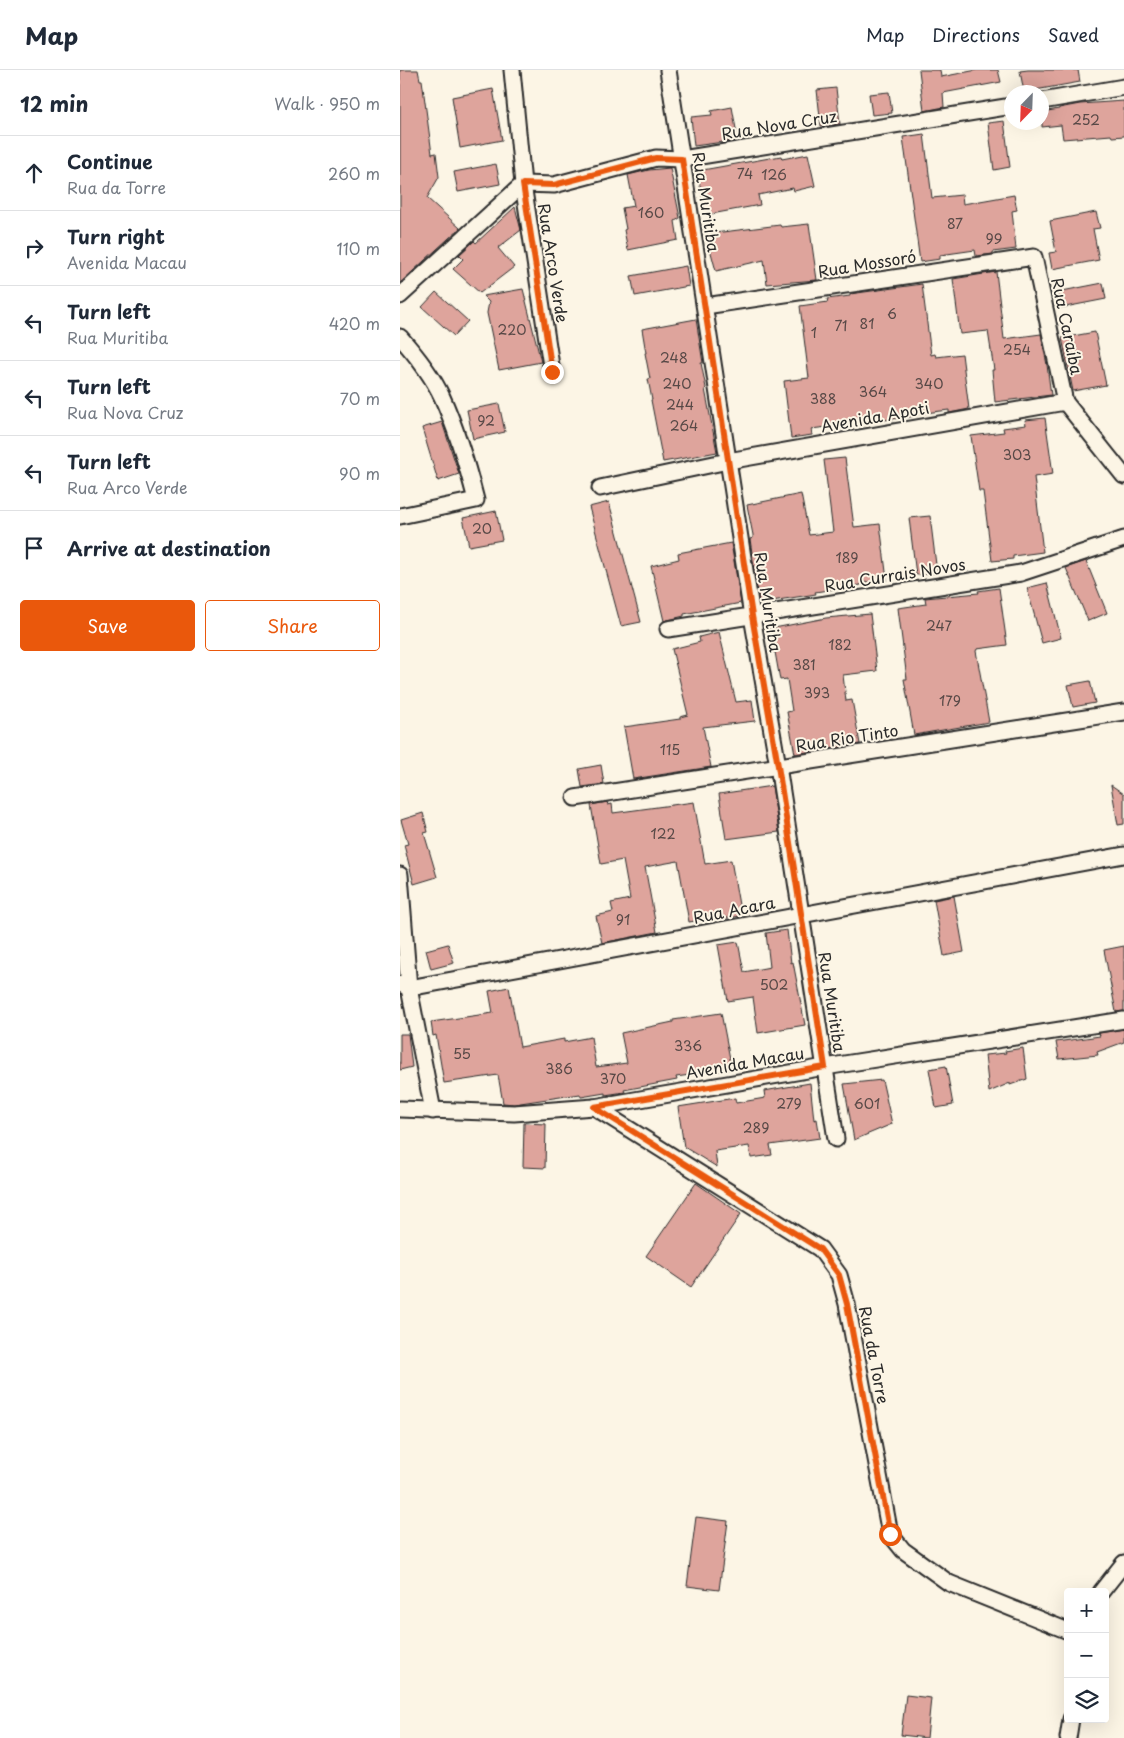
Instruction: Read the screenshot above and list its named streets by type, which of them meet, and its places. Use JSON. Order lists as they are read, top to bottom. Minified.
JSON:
{"streets":{"street":["Rua Nova Cruz","Rua Muritiba","Rua Arco Verde","Rua Mossoró","Rua Caraíba","Avenida Apoti","Rua Currais Novos","Rua Rio Tinto","Rua Acara","Avenida Macau","Rua da Torre"]},"crossings":[["Rua Nova Cruz","Rua Muritiba"],["Rua Nova Cruz","Rua Arco Verde"],["Rua Muritiba","Rua Mossoró"],["Rua Muritiba","Avenida Apoti"],["Rua Muritiba","Rua Currais Novos"],["Rua Muritiba","Rua Rio Tinto"],["Rua Muritiba","Rua Acara"],["Rua Muritiba","Avenida Macau"],["Rua Mossoró","Rua Caraíba"],["Rua Caraíba","Avenida Apoti"],["Avenida Macau","Rua da Torre"]],"house_numbers":["252","74","126","160","87","99","6","81","71","220","1","254","248","240","340","364","388","244","92","264","303","20","189","247","182","381","393","179","115","122","91","502","336","55","386","370","279","601","289"],"north":"bottom left","page":{"header":"Map","nav":["Map","Directions","Saved"],"heading":["12 min","Walk · 950 m"],"list":[["Continue","Rua da Torre","260 m"],["Turn right","Avenida Macau","110 m"],["Turn left","Rua Muritiba","420 m"],["Turn left","Rua Nova Cruz","70 m"],["Turn left","Rua Arco Verde","90 m"],"Arrive at destination"],"buttons":["Save","Share"],"map_buttons":["+","−"]}}
